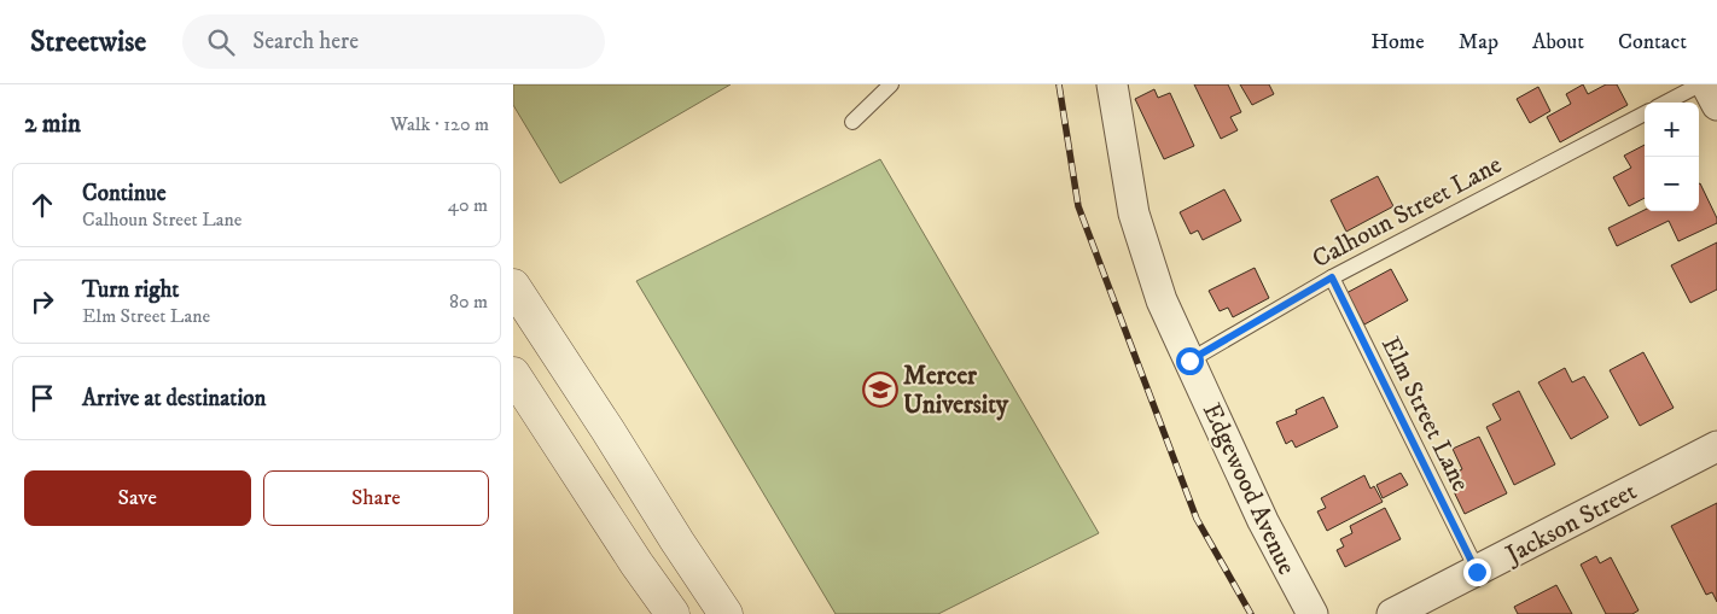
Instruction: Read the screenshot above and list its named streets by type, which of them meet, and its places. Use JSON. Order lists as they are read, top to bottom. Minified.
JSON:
{"streets":{"street":["Edgewood Avenue","Jackson Street"],"lane":["Calhoun Street Lane","Elm Street Lane"]},"crossings":[["Calhoun Street Lane","Elm Street Lane"],["Calhoun Street Lane","Edgewood Avenue"],["Elm Street Lane","Jackson Street"]],"places":{"school or university":["Mercer University"]},"page":{"header":"Streetwise","search":"Search here","nav":["Home","Map","About","Contact"],"heading":["2 min","Walk · 120 m"],"map_buttons":["+","−"],"list":[["Continue","Calhoun Street Lane","40 m"],["Turn right","Elm Street Lane","80 m"],"Arrive at destination"],"buttons":["Save","Share"]}}
